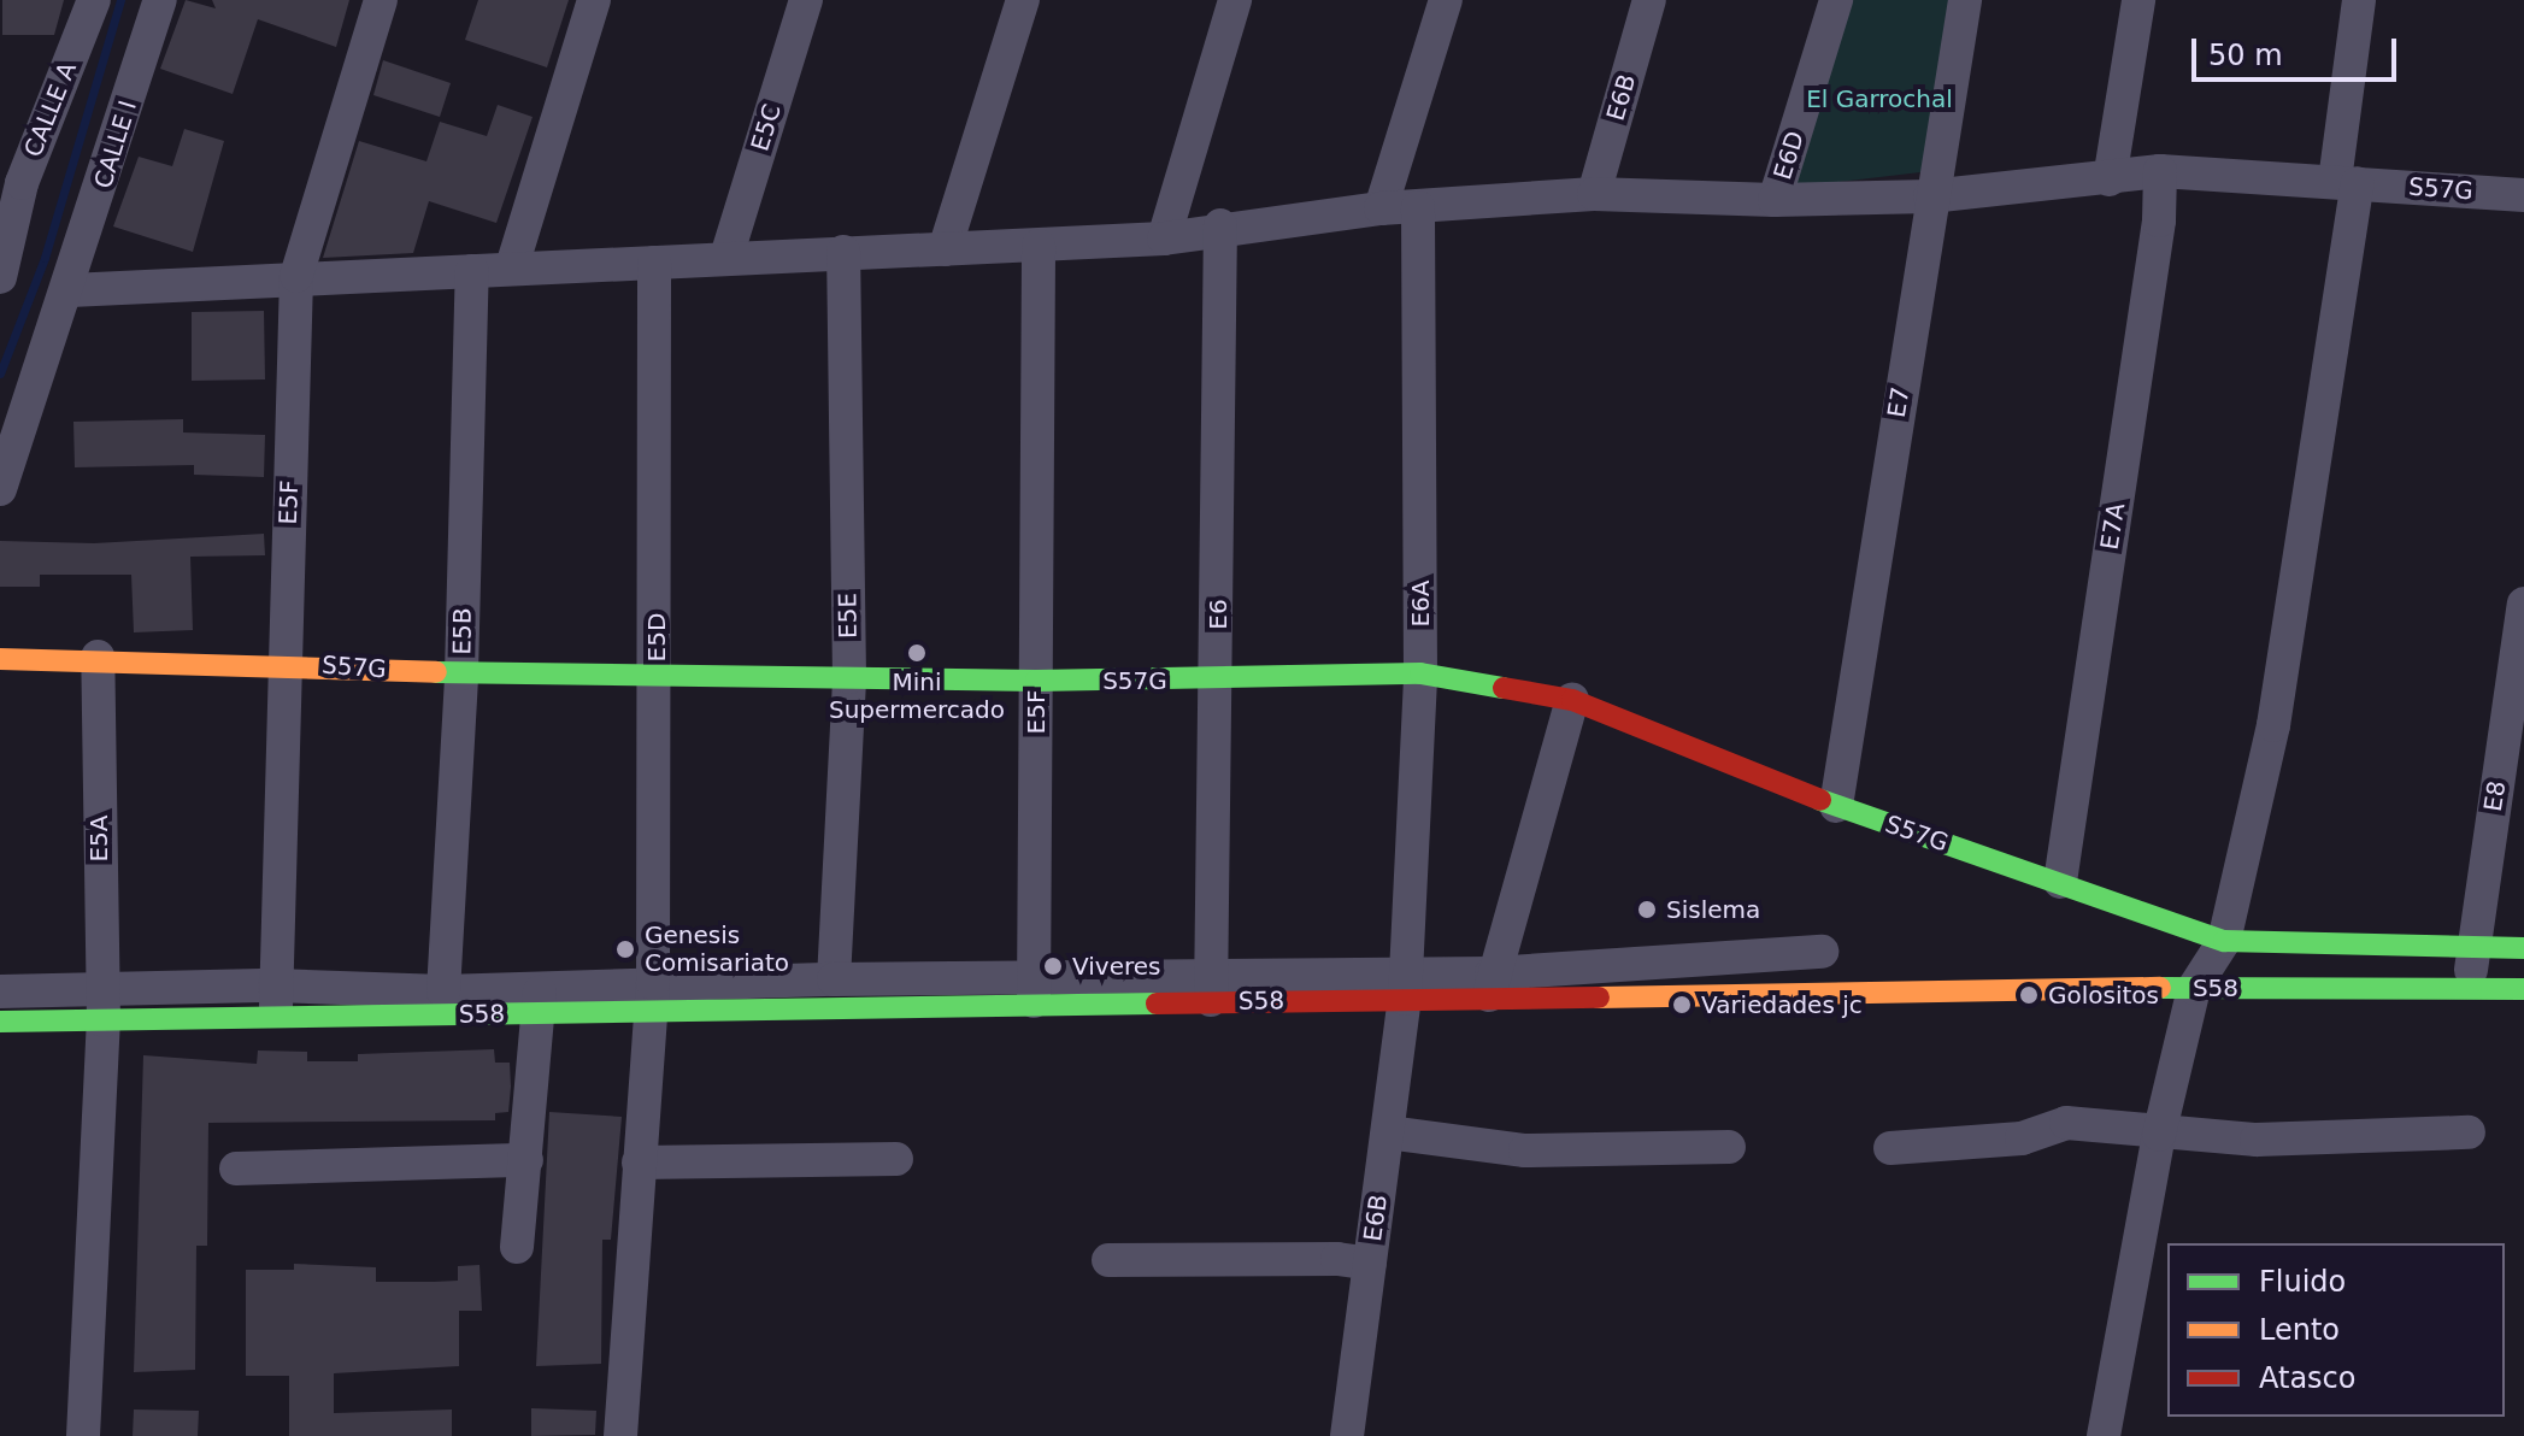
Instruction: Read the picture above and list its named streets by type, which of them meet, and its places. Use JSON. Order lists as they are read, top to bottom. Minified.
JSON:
{"streets":{"street":["E6B","CALLE A","E5C","CALLE I","E6D","S57G","E7","E5F","E7A","E6A","E6","E5E","E5B","E5D","E8","E5A","S58"]},"crossings":[["E6B","S57G"],["E6B","E6A"],["E6B","S58"],["E5C","S57G"],["CALLE I","S57G"],["E6D","S57G"],["S57G","E7"],["S57G","E5F"],["S57G","E7A"],["S57G","E6A"],["S57G","E6"],["S57G","E5E"],["S57G","E5B"],["S57G","E5D"],["S57G","E5A"],["S57G","S58"],["E5F","S58"],["E6A","S58"],["E6","S58"],["E5E","S58"],["E5B","S58"],["E5D","S58"],["E8","S58"],["E5A","S58"]],"parks":["El Garrochal"],"places":["Mini Supermercado","Sislema","Genesis Comisariato","Viveres","Golositos","Variedades jc"],"legend":["Fluido","Lento","Atasco"],"scale_bar":"50 m"}
